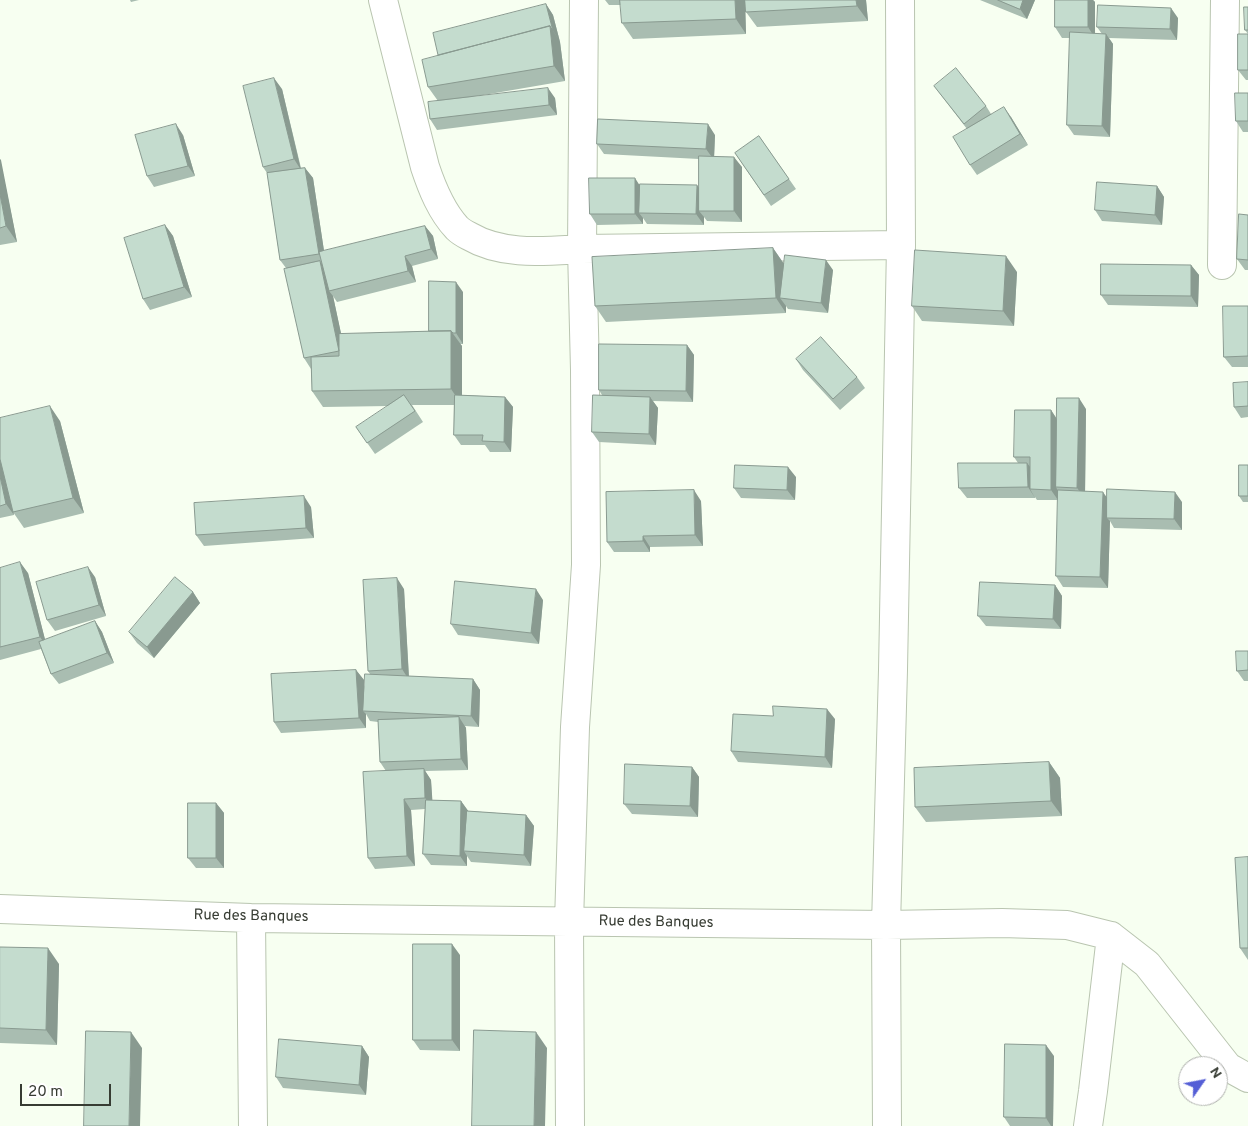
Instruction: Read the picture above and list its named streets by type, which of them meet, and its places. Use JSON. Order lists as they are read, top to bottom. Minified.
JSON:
{"streets":{"street":["Rue des Banques"]},"scale_bar":"20 m","north":"top right"}
